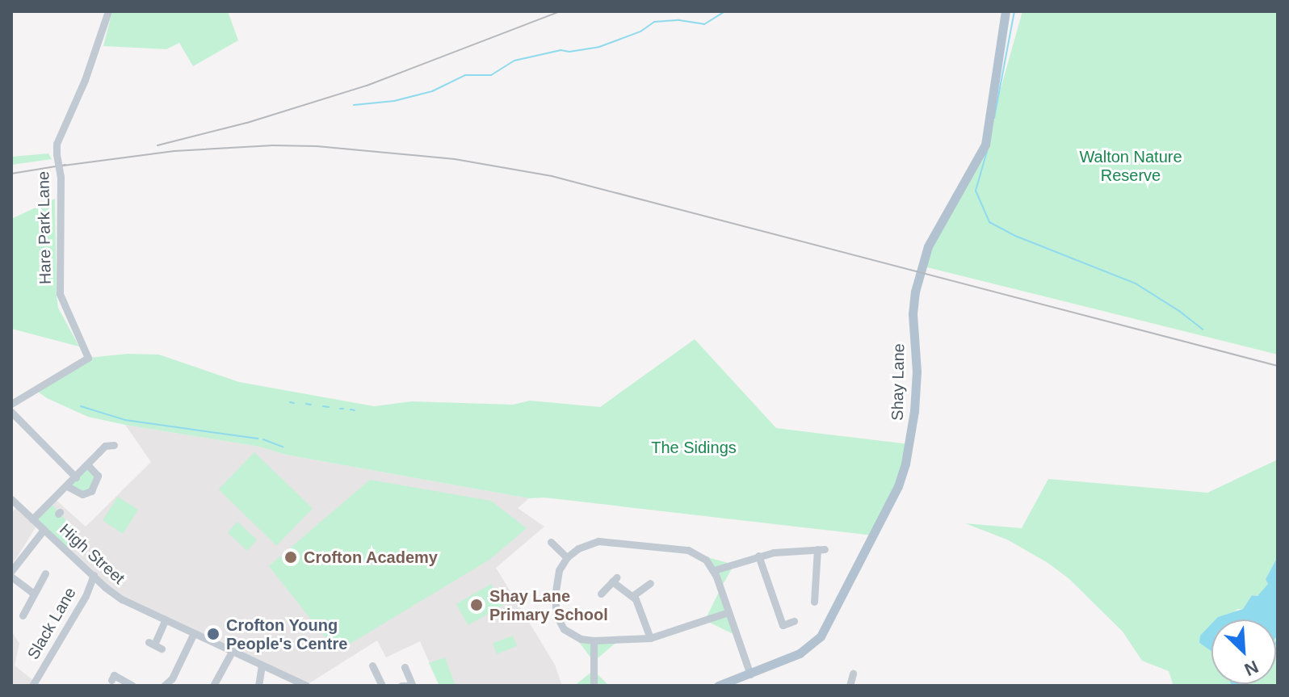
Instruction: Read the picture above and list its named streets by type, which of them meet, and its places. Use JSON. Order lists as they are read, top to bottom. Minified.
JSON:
{"streets":{"main road":["Shay Lane"],"street":["Hare Park Lane","High Street","Slack Lane"]},"crossings":[["High Street","Slack Lane"]],"parks":["Walton Nature Reserve","The Sidings"],"places":["Crofton Academy","Shay Lane Primary School","Crofton Young People's Centre"],"north":"bottom right"}
